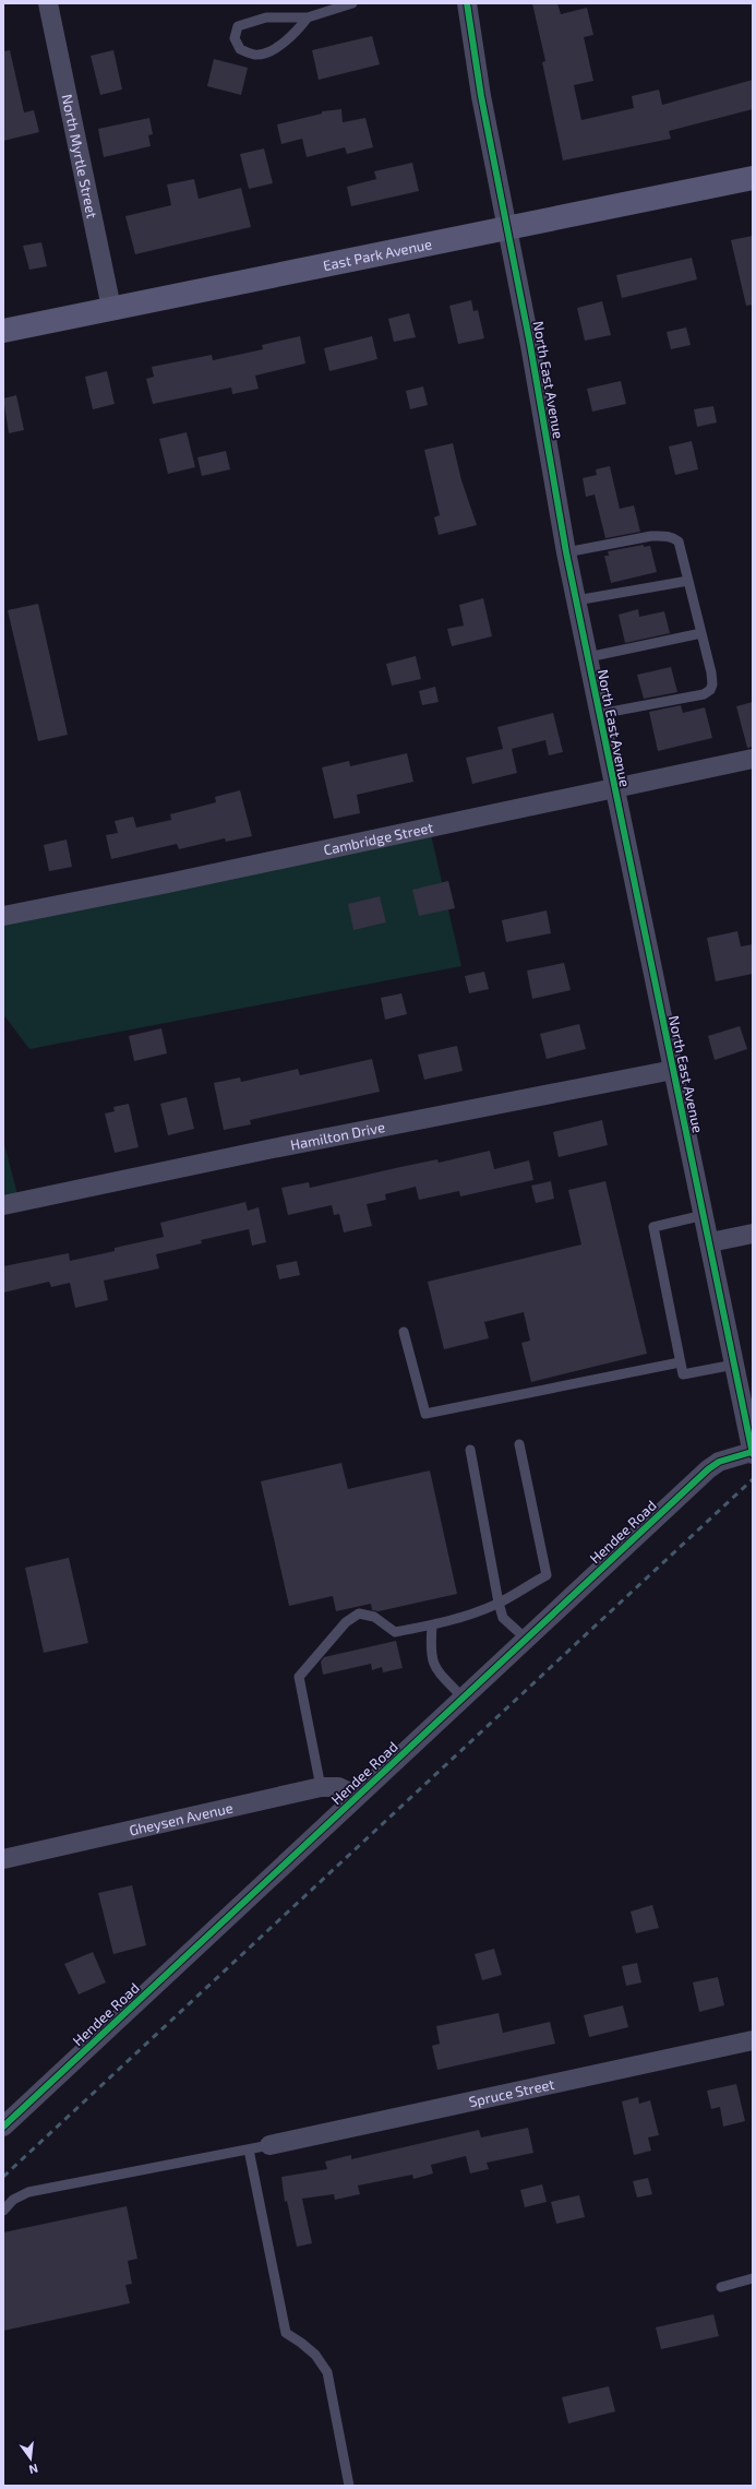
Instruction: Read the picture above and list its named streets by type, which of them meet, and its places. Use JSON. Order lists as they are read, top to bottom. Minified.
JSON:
{"streets":{"main road":["East Park Avenue"],"street":["North Myrtle Street","North East Avenue","Cambridge Street","Hamilton Drive","Hendee Road","Gheysen Avenue","Spruce Street"]},"crossings":[["North Myrtle Street","East Park Avenue"],["East Park Avenue","North East Avenue"],["North East Avenue","Cambridge Street"],["North East Avenue","Hamilton Drive"],["North East Avenue","Hendee Road"],["Hendee Road","Gheysen Avenue"]],"north":"bottom"}
